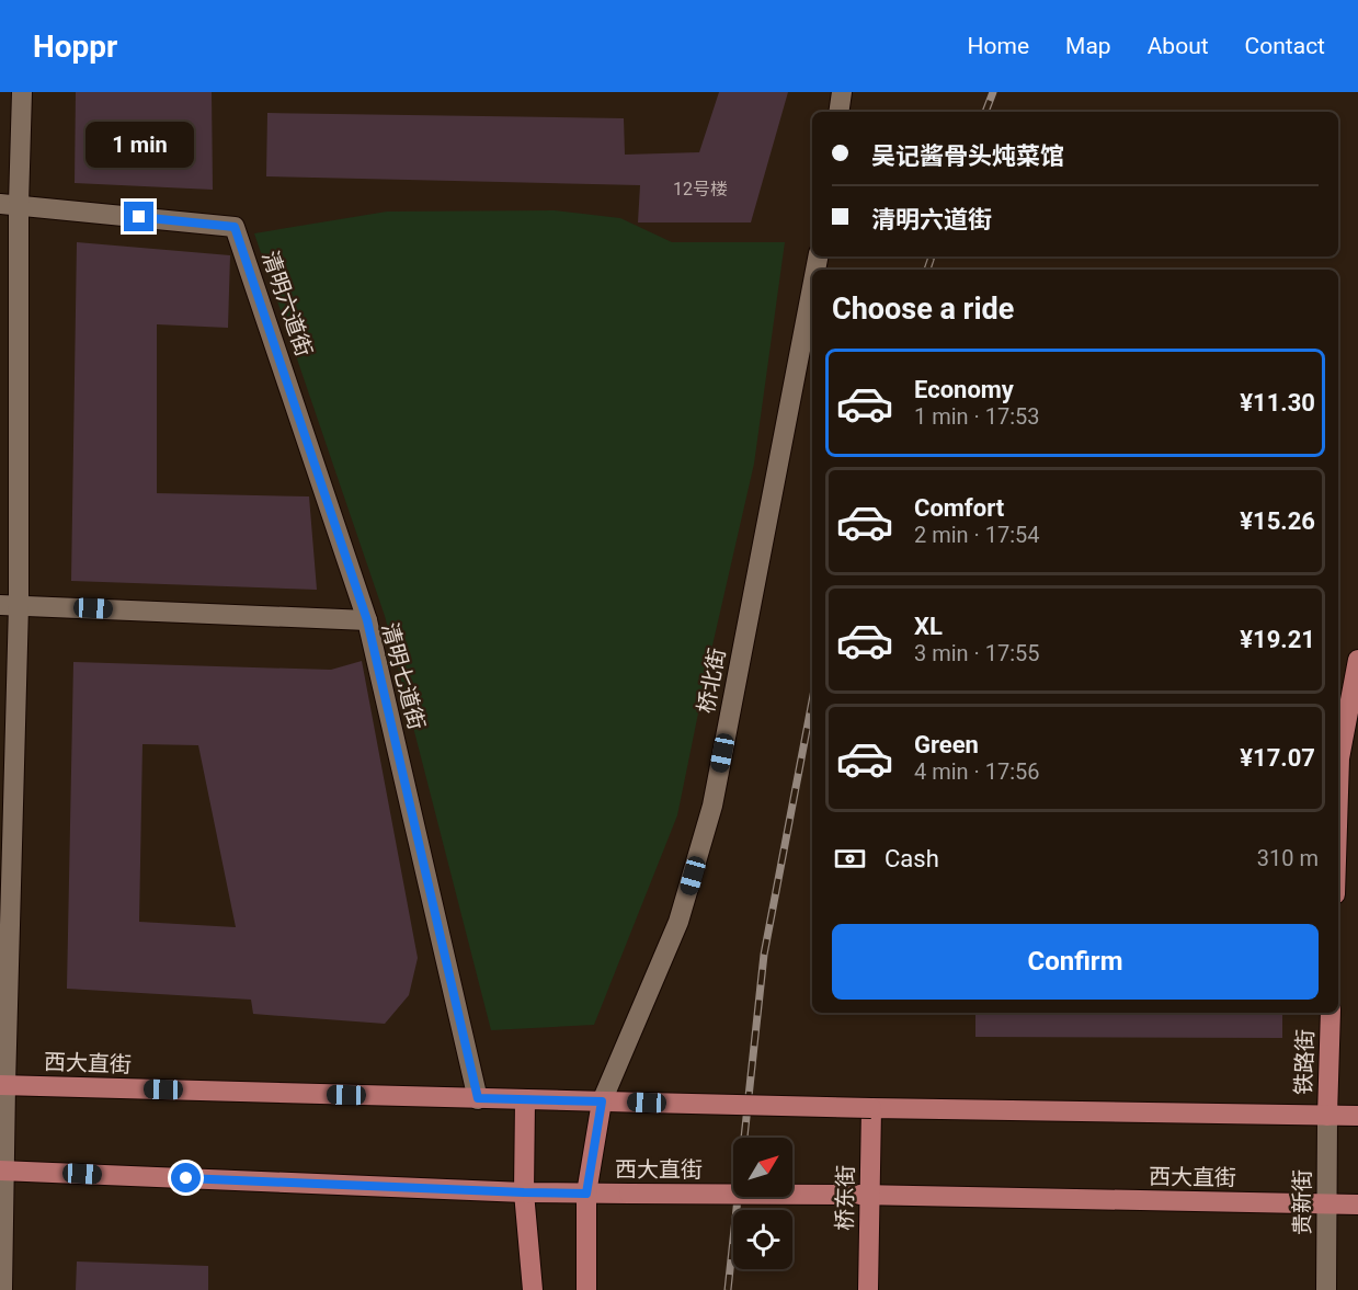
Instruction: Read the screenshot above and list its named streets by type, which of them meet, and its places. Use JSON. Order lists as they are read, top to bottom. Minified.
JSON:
{"streets":{"main road":["铁路街","西大直街","桥东街"],"street":["清明六道街","清明七道街","桥北街","贵新街"]},"crossings":[["清明六道街","清明七道街"],["清明七道街","西大直街"],["桥北街","西大直街"],["铁路街","西大直街"],["铁路街","贵新街"],["西大直街","桥东街"],["西大直街","贵新街"]],"house_numbers":["12号楼"],"north":"top right","page":{"header":"Hoppr","nav":["Home","Map","About","Contact"],"banner":["吴记酱骨头炖菜馆","清明六道街"],"bubble":"1 min","heading":"Choose a ride","list":[{"name":"Economy","note":"1 min · 17:53","value":"¥11.30"},{"name":"Comfort","note":"2 min · 17:54","value":"¥15.26"},{"name":"XL","note":"3 min · 17:55","value":"¥19.21"},{"name":"Green","note":"4 min · 17:56","value":"¥17.07"}],"pay":["Cash","310 m"],"buttons":"Confirm"}}
